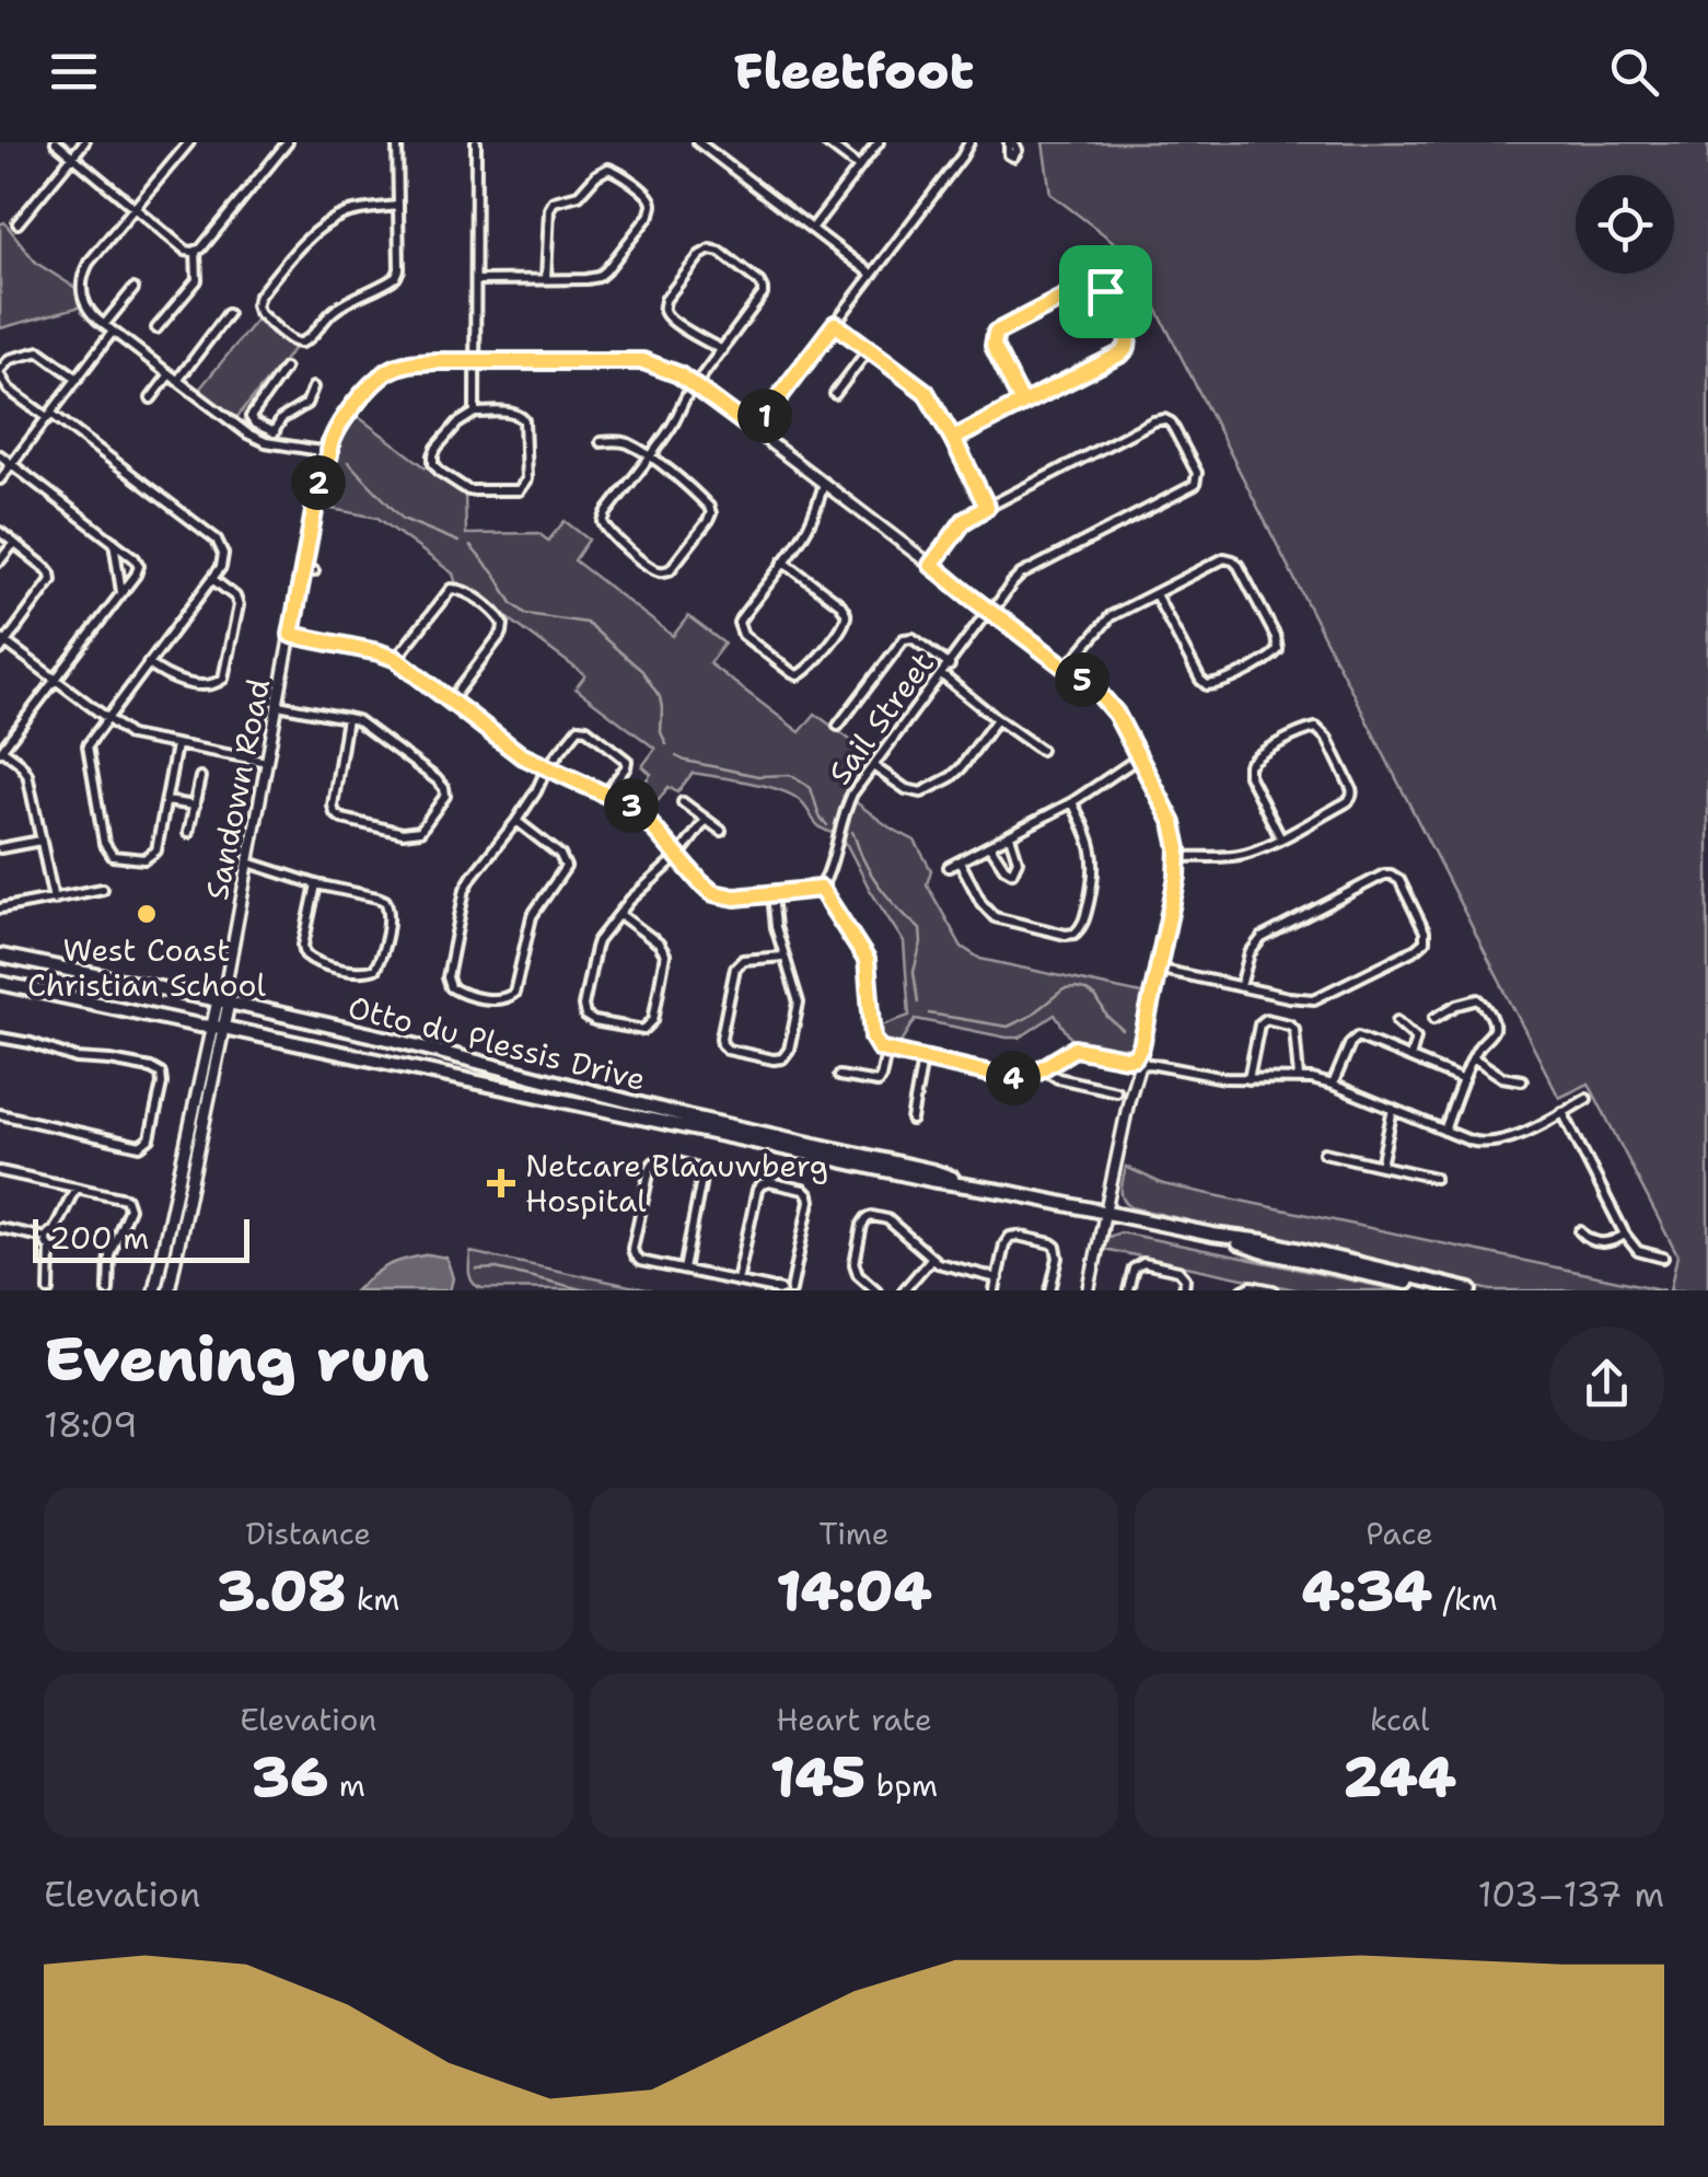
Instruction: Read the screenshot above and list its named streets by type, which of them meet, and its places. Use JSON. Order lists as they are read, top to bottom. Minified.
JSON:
{"streets":{"main road":["Sandown Road","Otto du Plessis Drive"],"street":["Sail Street"]},"crossings":[["Sandown Road","Otto du Plessis Drive"]],"places":{"other":["West Coast Christian School"],"health":["Netcare Blaauwberg Hospital"]},"scale_bar":"200 m","page":{"header":"Fleetfoot","pins":["1","2","5","3","4"],"scale":"200 m","heading":["Evening run","18:09"],"stats":[["Distance","3.08 km"],["Time","14:04"],["Pace","4:34 /km"],["Elevation","36 m"],["Heart rate","145 bpm"],["kcal","244"]],"chart":["Elevation","103–137 m"]}}
